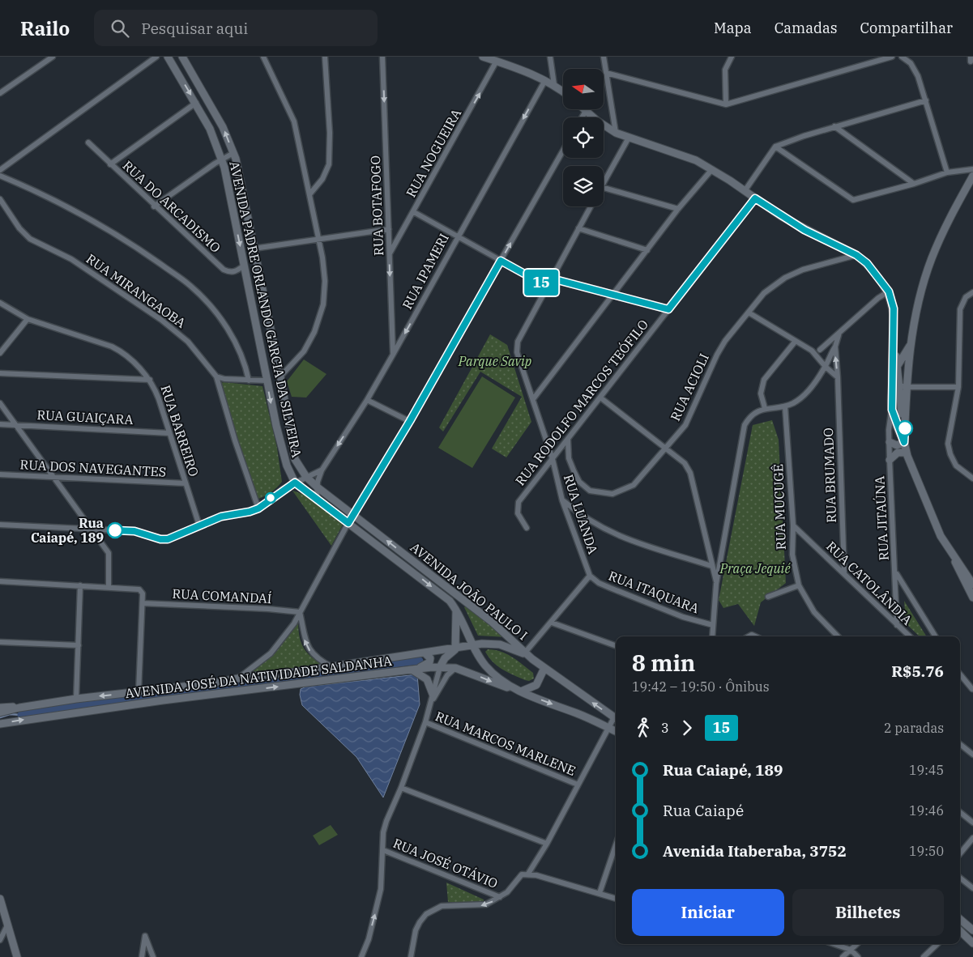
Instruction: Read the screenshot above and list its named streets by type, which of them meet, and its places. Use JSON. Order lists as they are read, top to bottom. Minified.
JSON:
{"streets":{"main road":["AVENIDA PADRE ORLANDO GARCIA DA SILVEIRA","AVENIDA JOÃO PAULO I","AVENIDA JOSÉ DA NATIVIDADE SALDANHA"],"street":["RUA NOGUEIRA","RUA BOTAFOGO","RUA DO ARCADISMO","RUA IPAMERI","RUA MIRANGAOBA","RUA ACIOLI","RUA RODOLFO MARCOS TEÓFILO","RUA GUAIÇARA","RUA BARREIRO","RUA DOS NAVEGANTES","RUA BRUMADO","RUA MUCUGÊ","RUA LUANDA","RUA JITAÚNA","RUA CATOLÂNDIA","RUA ITAQUARA","RUA COMANDAÍ","RUA MARCOS MARLENE","RUA JOSÉ OTÁVIO"]},"crossings":[["RUA NOGUEIRA","RUA BOTAFOGO"],["RUA BOTAFOGO","RUA IPAMERI"],["RUA DO ARCADISMO","AVENIDA PADRE ORLANDO GARCIA DA SILVEIRA"],["RUA IPAMERI","AVENIDA JOÃO PAULO I"],["AVENIDA PADRE ORLANDO GARCIA DA SILVEIRA","AVENIDA JOÃO PAULO I"],["RUA ACIOLI","RUA RODOLFO MARCOS TEÓFILO"],["RUA RODOLFO MARCOS TEÓFILO","RUA LUANDA"],["RUA GUAIÇARA","RUA BARREIRO"],["RUA BARREIRO","RUA DOS NAVEGANTES"],["RUA BRUMADO","RUA CATOLÂNDIA"],["RUA MUCUGÊ","RUA CATOLÂNDIA"],["RUA LUANDA","RUA ITAQUARA"],["RUA JITAÚNA","RUA CATOLÂNDIA"],["AVENIDA JOÃO PAULO I","AVENIDA JOSÉ DA NATIVIDADE SALDANHA"]],"one_way":["RUA NOGUEIRA","RUA BOTAFOGO","RUA IPAMERI"],"parks":["Parque Savip","Praça Jequié"],"places":["Rua Caiapé, 189"],"lines":["bus line 15"],"north":"left","page":{"header":"Railo","search":"Pesquisar aqui","nav":["Mapa","Camadas","Compartilhar"],"on_map":"15","heading":["8 min","19:42 – 19:50 · Ônibus","R$5.76"],"legs":["3","15","2 paradas"],"list":[{"name":"Rua Caiapé, 189","value":"19:45"},{"name":"Rua Caiapé","value":"19:46"},{"name":"Avenida Itaberaba, 3752","value":"19:50"}],"buttons":["Iniciar","Bilhetes"]}}
